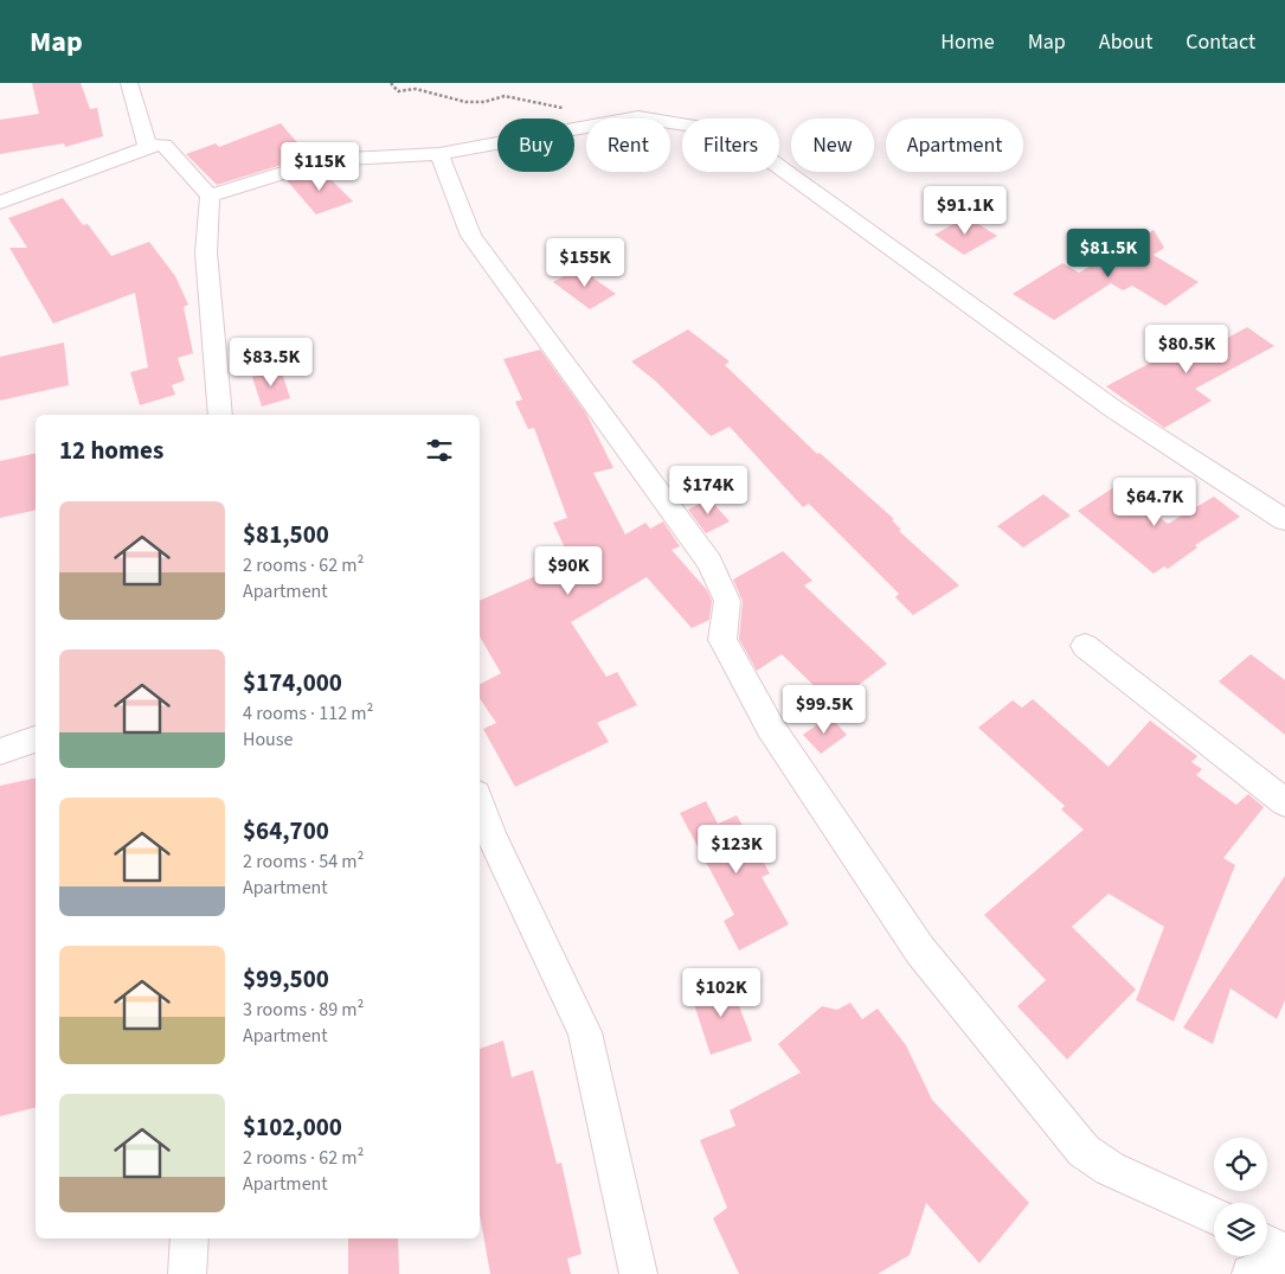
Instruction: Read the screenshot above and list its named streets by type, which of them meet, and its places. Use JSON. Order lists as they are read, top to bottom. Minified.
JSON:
{"page":{"header":"Map","nav":["Home","Map","About","Contact"],"chip":["Buy","Rent","Filters","New","Apartment"],"price":["$115K","$91.1K","$81.5K","$155K","$80.5K","$83.5K","$174K","$64.7K","$90K","$99.5K","$123K","$102K"],"heading":"12 homes","list":[{"name":"$81,500","note":"2 rooms · 62 m² · Apartment"},{"name":"$174,000","note":"4 rooms · 112 m² · House"},{"name":"$64,700","note":"2 rooms · 54 m² · Apartment"},{"name":"$99,500","note":"3 rooms · 89 m² · Apartment"},{"name":"$102,000","note":"2 rooms · 62 m² · Apartment"}]}}
